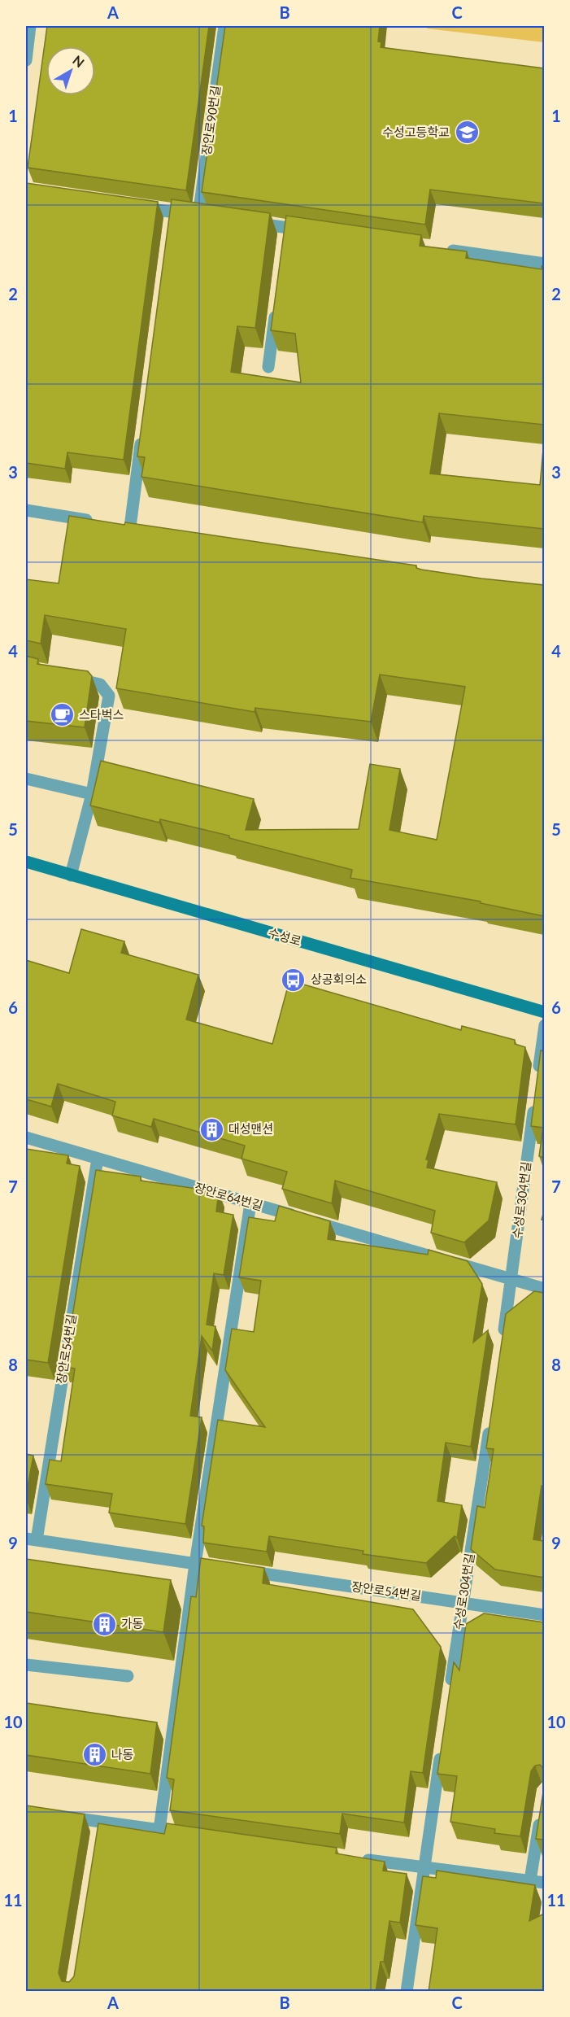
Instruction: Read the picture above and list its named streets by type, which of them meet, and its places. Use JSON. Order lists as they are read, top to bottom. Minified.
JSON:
{"streets":{"street":["장안로90번길","수성로","장안로64번길","수성로304번길","장안로54번길"]},"crossings":[["장안로64번길","수성로304번길"],["장안로64번길","장안로54번길"],["수성로304번길","장안로54번길"]],"places":{"school or university":["수성고등학교"],"cafe":["스타벅스"],"bus stop":["상공회의소"],"building":["대성맨션","가동","나동"]},"north":"top right","grid":{"columns":["A","B","C"],"rows":["1","2","3","4","5","6","7","8","9","10","11"]}}
